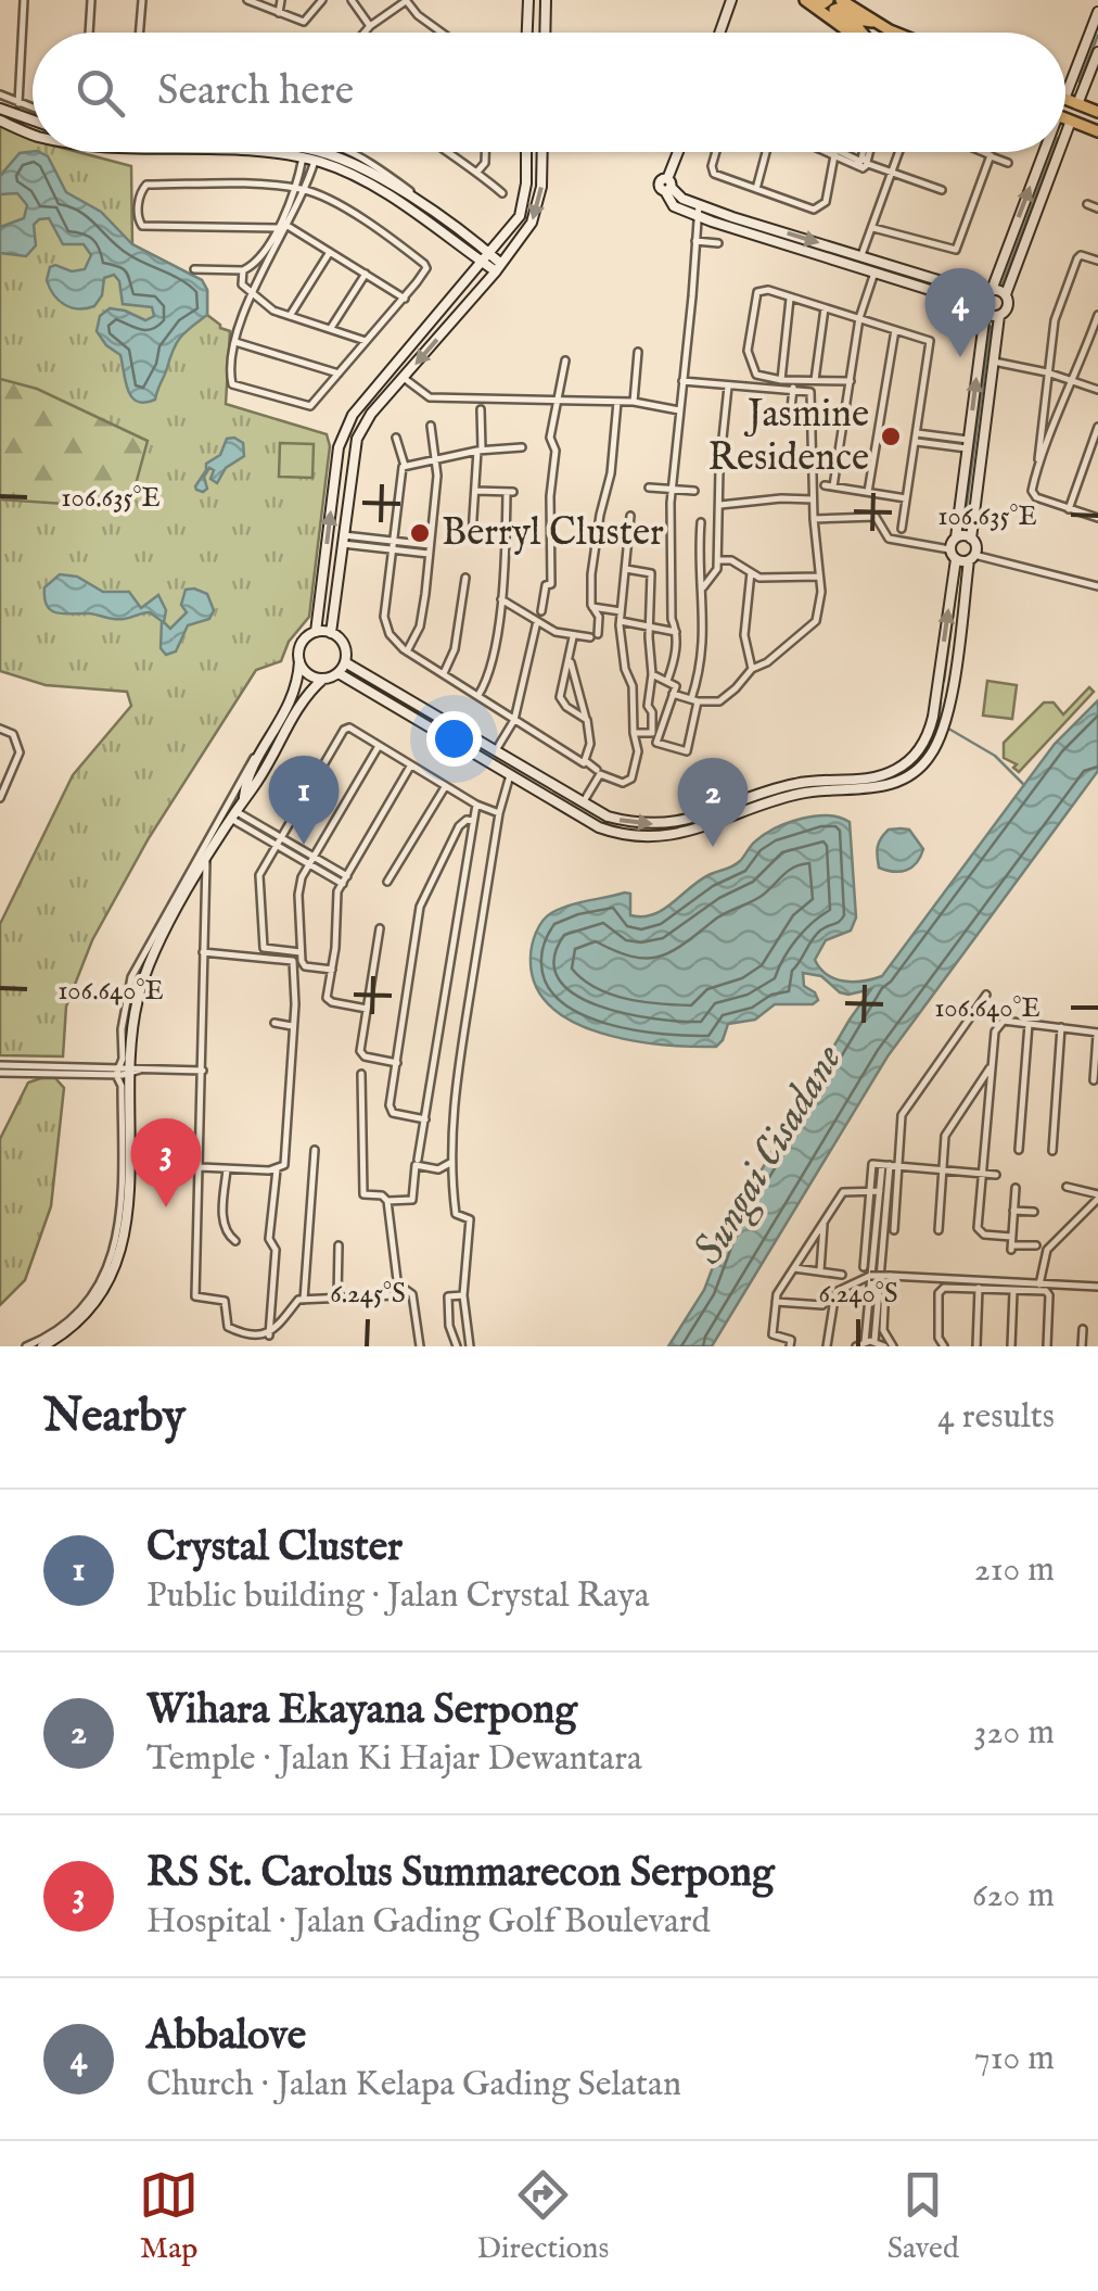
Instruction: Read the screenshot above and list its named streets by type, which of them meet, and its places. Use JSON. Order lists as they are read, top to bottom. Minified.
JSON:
{"water":["Sungai Cisadane"],"places":["Jasmine Residence","Berryl Cluster"],"page":{"search":"Search here","pins":["4","1","2","3"],"heading":["Nearby","4 results"],"list":[{"mark":"1","name":"Crystal Cluster","note":"Public building · Jalan Crystal Raya","value":"210 m"},{"mark":"2","name":"Wihara Ekayana Serpong","note":"Temple · Jalan Ki Hajar Dewantara","value":"320 m"},{"mark":"3","name":"RS St. Carolus Summarecon Serpong","note":"Hospital · Jalan Gading Golf Boulevard","value":"620 m"},{"mark":"4","name":"Abbalove","note":"Church · Jalan Kelapa Gading Selatan","value":"710 m"}],"nav":["Map","Directions","Saved"]},"coordinates":["106.635°E","106.640°E","6.245°S","6.240°S"]}
